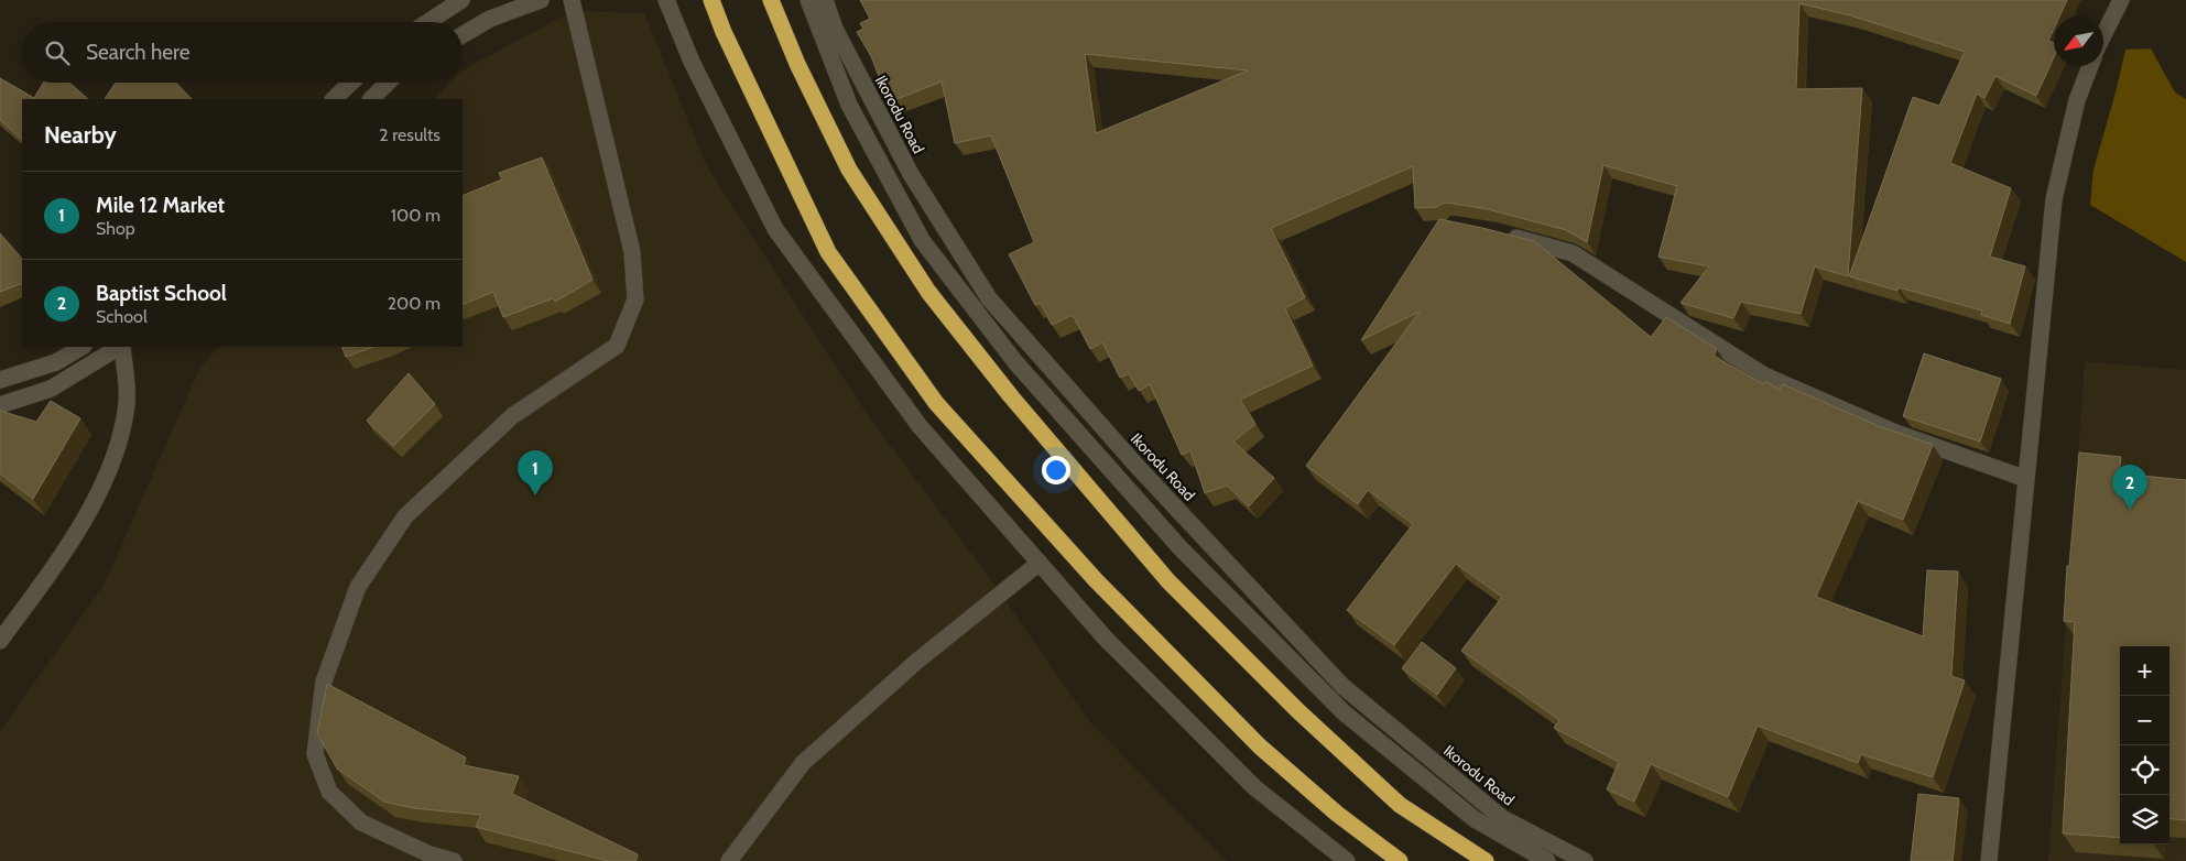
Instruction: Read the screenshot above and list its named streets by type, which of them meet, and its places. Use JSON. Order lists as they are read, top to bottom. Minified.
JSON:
{"streets":{"street":["Ikorodu Road"]},"north":"bottom left","page":{"search":"Search here","heading":["Nearby","2 results"],"list":[{"mark":"1","name":"Mile 12 Market","note":"Shop","value":"100 m"},{"mark":"2","name":"Baptist School","note":"School","value":"200 m"}],"pins":["1","2"],"map_buttons":["+","−"]}}
